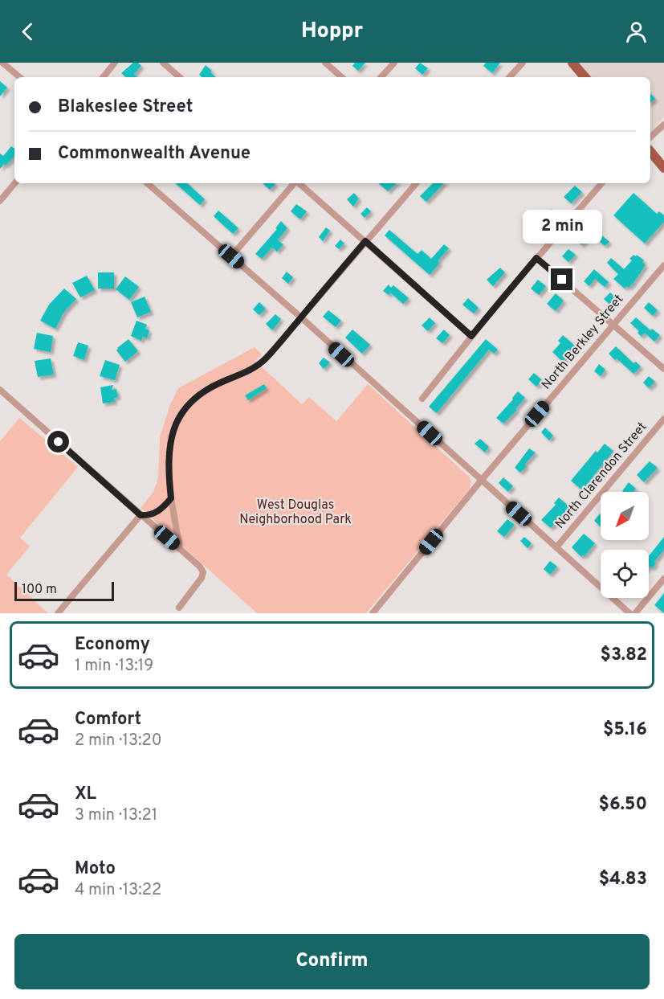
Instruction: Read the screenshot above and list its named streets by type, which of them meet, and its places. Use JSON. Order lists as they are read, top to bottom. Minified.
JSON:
{"streets":{"street":["North Berkley Street","North Clarendon Street"]},"parks":["West Douglas Neighborhood Park"],"scale_bar":"100 m","north":"bottom left","page":{"header":"Hoppr","banner":["Blakeslee Street","Commonwealth Avenue"],"bubble":"2 min","scale":"100 m","list":[{"name":"Economy","note":"1 min · 13:19","value":"$3.82"},{"name":"Comfort","note":"2 min · 13:20","value":"$5.16"},{"name":"XL","note":"3 min · 13:21","value":"$6.50"},{"name":"Moto","note":"4 min · 13:22","value":"$4.83"}],"buttons":"Confirm"}}
